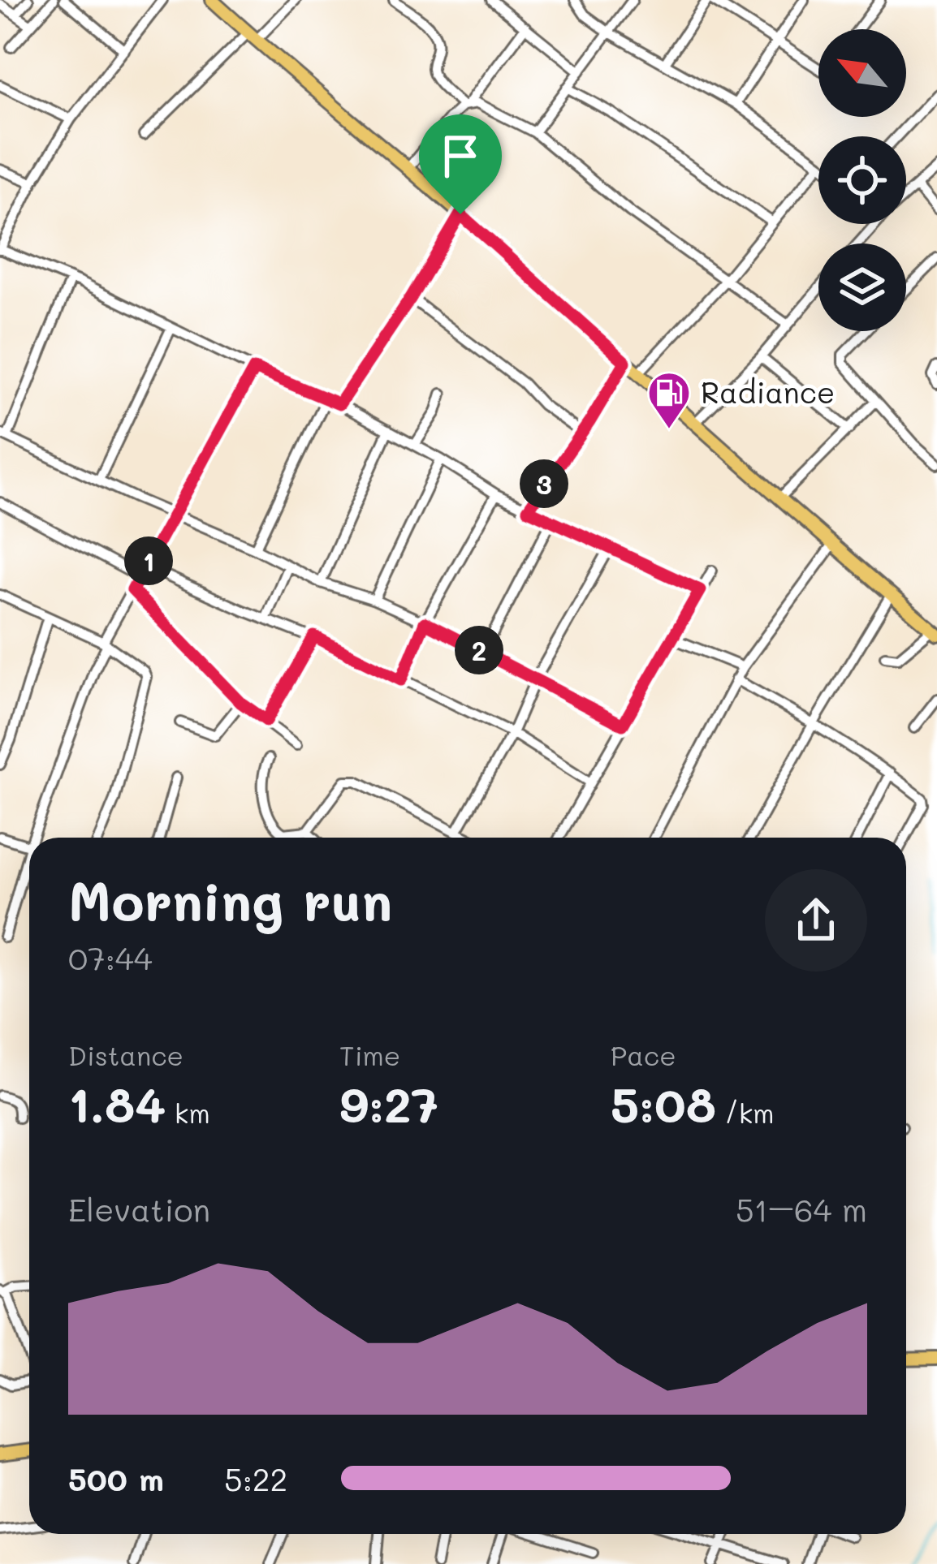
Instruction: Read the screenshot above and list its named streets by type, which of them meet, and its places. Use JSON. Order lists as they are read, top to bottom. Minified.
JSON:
{"places":{"fuel station":["Radiance"]},"north":"top left","page":{"pins":["3","1","2"],"heading":["Morning run","07:44"],"stats":[["Distance","1.84 km"],["Time","9:27"],["Pace","5:08 /km"]],"chart":["Elevation","51–64 m"],"list":[{"name":"500 m","note":"5:22"}]}}
